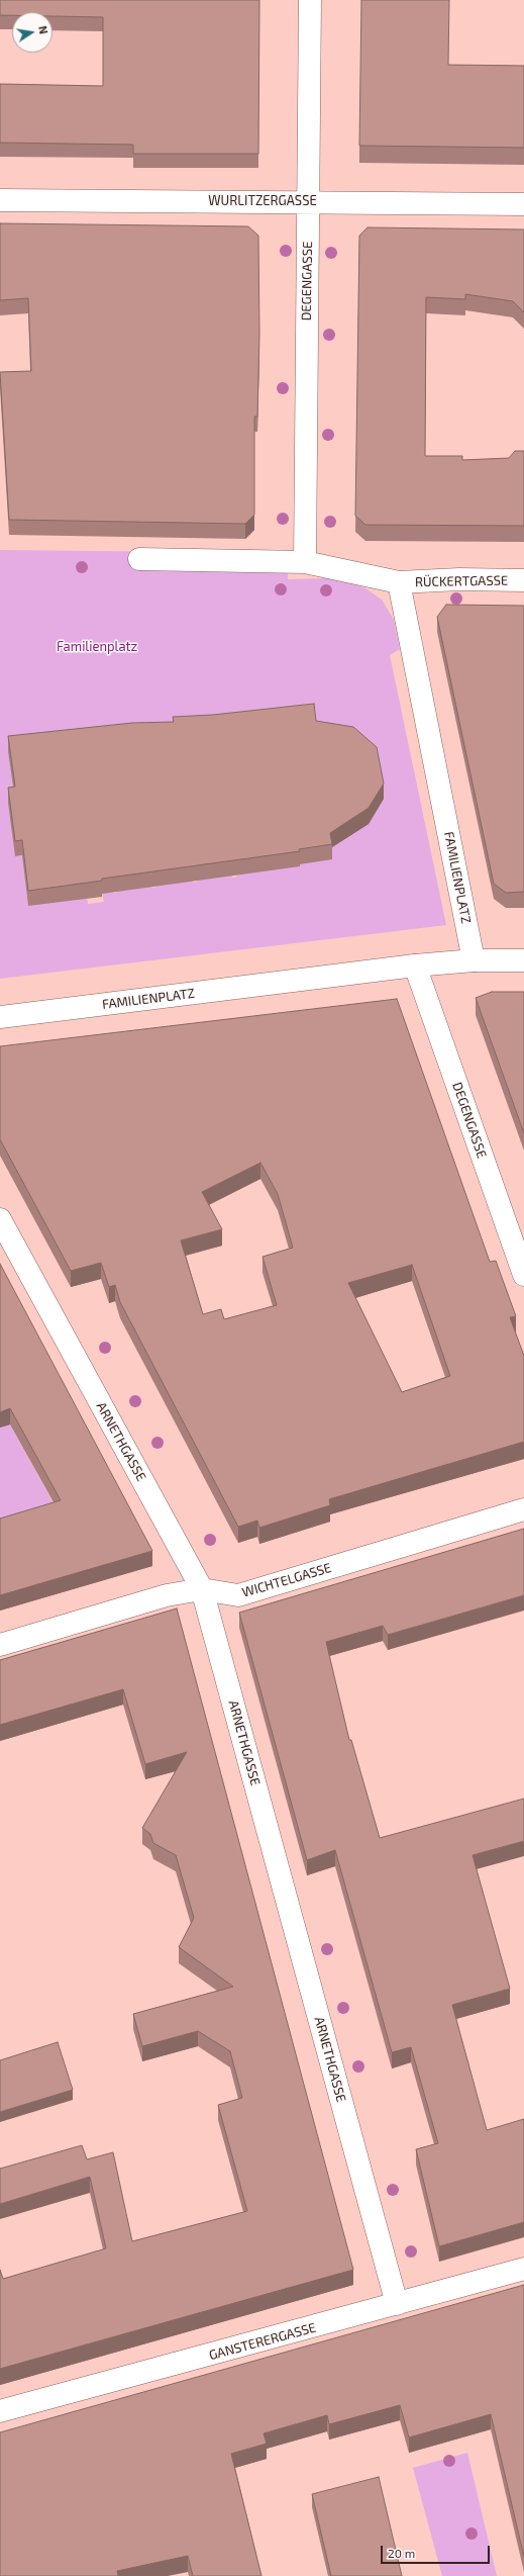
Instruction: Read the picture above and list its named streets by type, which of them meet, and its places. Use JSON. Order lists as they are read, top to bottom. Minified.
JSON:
{"streets":{"street":["WURLITZERGASSE","DEGENGASSE","RÜCKERTGASSE","FAMILIENPLATZ","ARNETHGASSE","WICHTELGASSE","GANSTERERGASSE"]},"crossings":[["WURLITZERGASSE","DEGENGASSE"],["DEGENGASSE","FAMILIENPLATZ"],["RÜCKERTGASSE","FAMILIENPLATZ"],["ARNETHGASSE","WICHTELGASSE"],["ARNETHGASSE","GANSTERERGASSE"]],"parks":["Familienplatz"],"scale_bar":"20 m","north":"right"}
